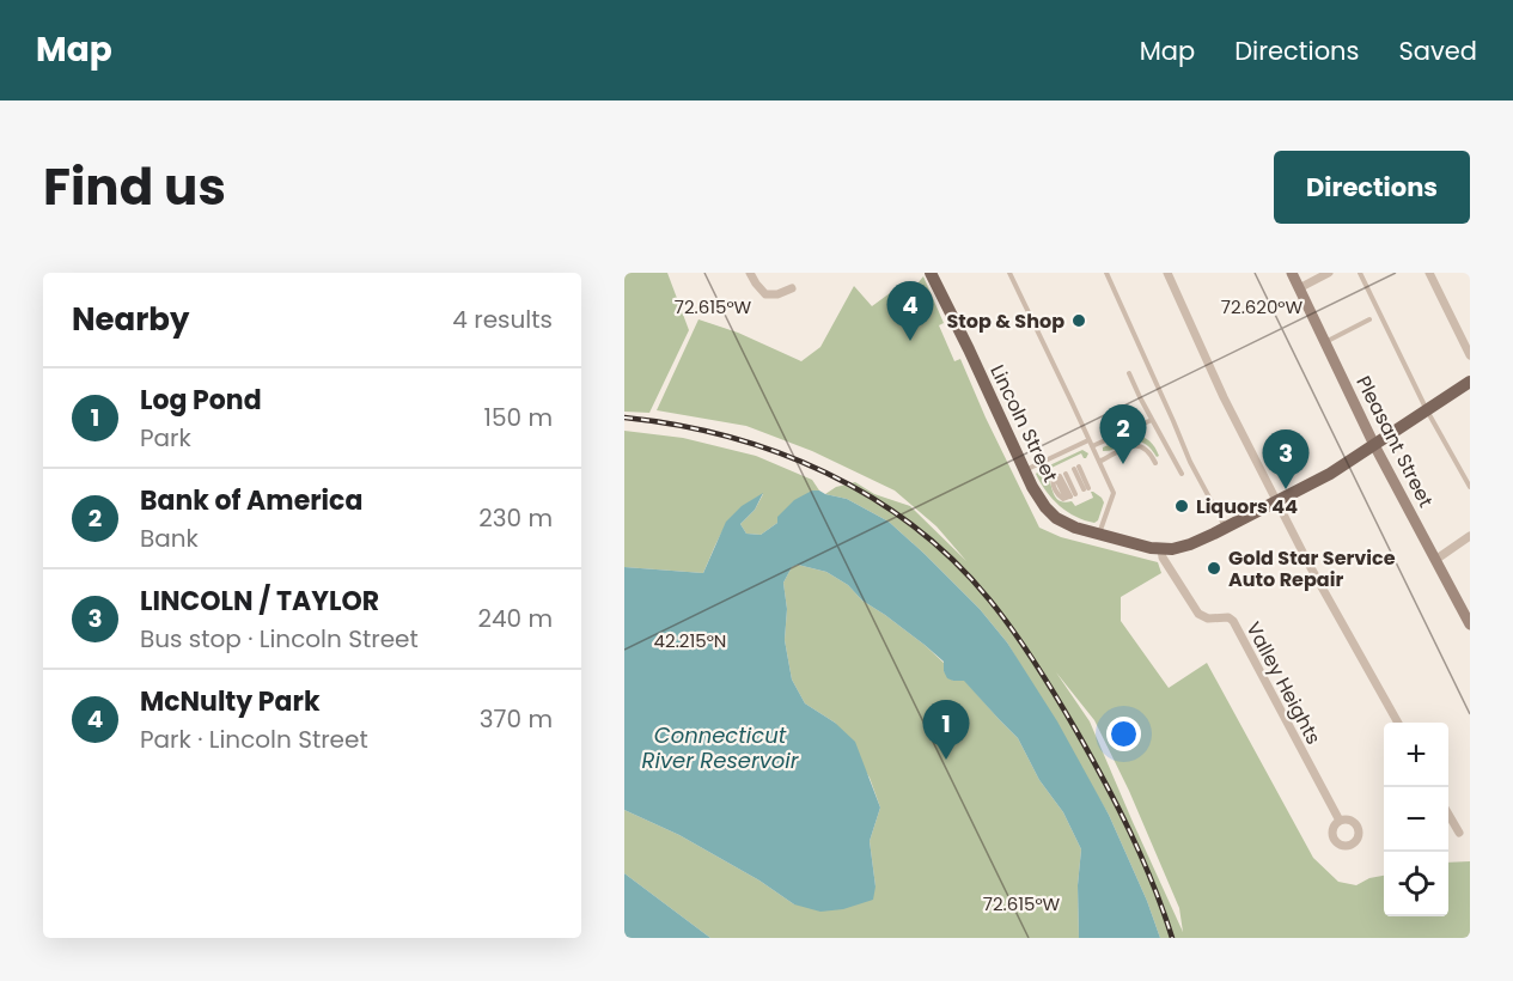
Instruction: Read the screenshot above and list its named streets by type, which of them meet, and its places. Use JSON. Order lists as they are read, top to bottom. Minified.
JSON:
{"streets":{"main road":["Lincoln Street"],"street":["Pleasant Street","Valley Heights"]},"crossings":[["Lincoln Street","Pleasant Street"],["Lincoln Street","Valley Heights"]],"water":["Connecticut River Reservoir"],"places":["Stop & Shop","Liquors 44","Gold Star Service Auto Repair"],"page":{"header":"Map","nav":["Map","Directions","Saved"],"title":"Find us","buttons":"Directions","heading":["Nearby","4 results"],"pins":["4","2","3","1"],"list":[{"mark":"1","name":"Log Pond","note":"Park","value":"150 m"},{"mark":"2","name":"Bank of America","note":"Bank","value":"230 m"},{"mark":"3","name":"LINCOLN / TAYLOR","note":"Bus stop · Lincoln Street","value":"240 m"},{"mark":"4","name":"McNulty Park","note":"Park · Lincoln Street","value":"370 m"}],"map_buttons":["+","−"]},"coordinates":["72.615°W","72.620°W","42.215°N"]}
